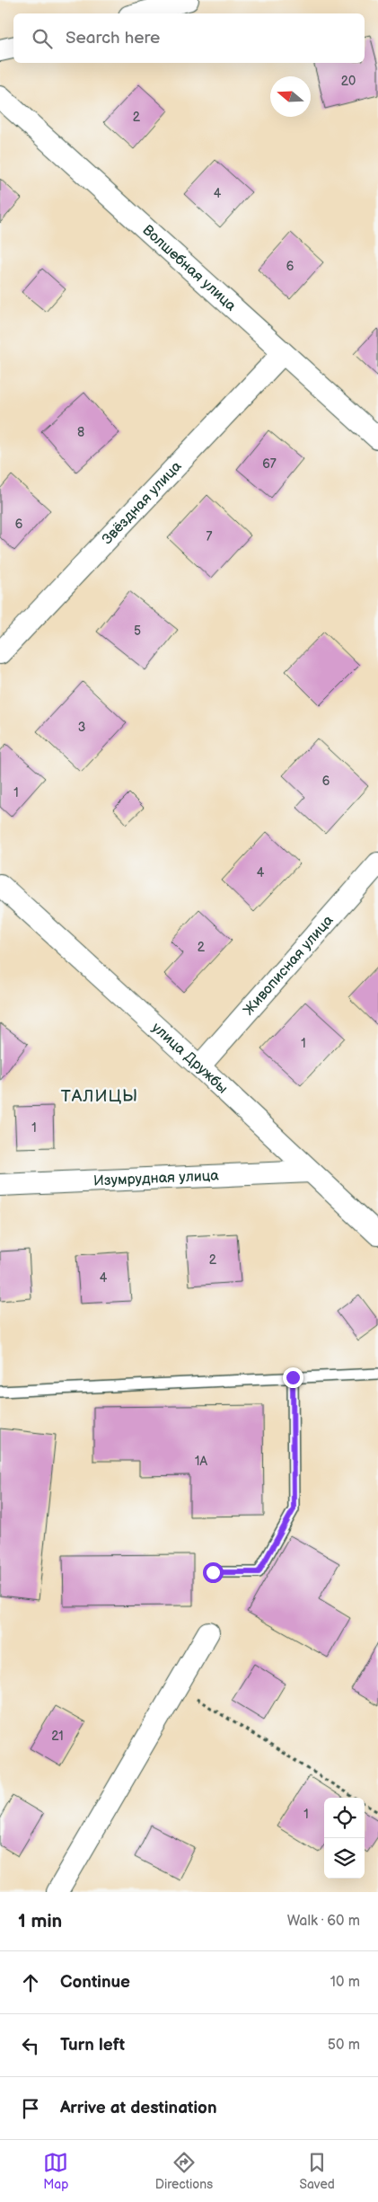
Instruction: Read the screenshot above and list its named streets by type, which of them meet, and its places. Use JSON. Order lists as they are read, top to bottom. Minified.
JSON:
{"streets":{"street":["Волшебная улица","Звёздная улица","Живописная улица","улица Дружбы","Изумрудная улица"]},"crossings":[["Волшебная улица","Звёздная улица"],["Живописная улица","улица Дружбы"],["улица Дружбы","Изумрудная улица"]],"districts":["ТАЛИЦЫ"],"house_numbers":["20","2","4","6","8","67","6","7","5","3","6","1","4","2","1","1","2","4","1А","21","1"],"north":"left","page":{"search":"Search here","heading":["1 min","Walk · 60 m"],"list":[["Continue","10 m"],["Turn left","50 m"],"Arrive at destination"],"nav":["Map","Directions","Saved"]}}
